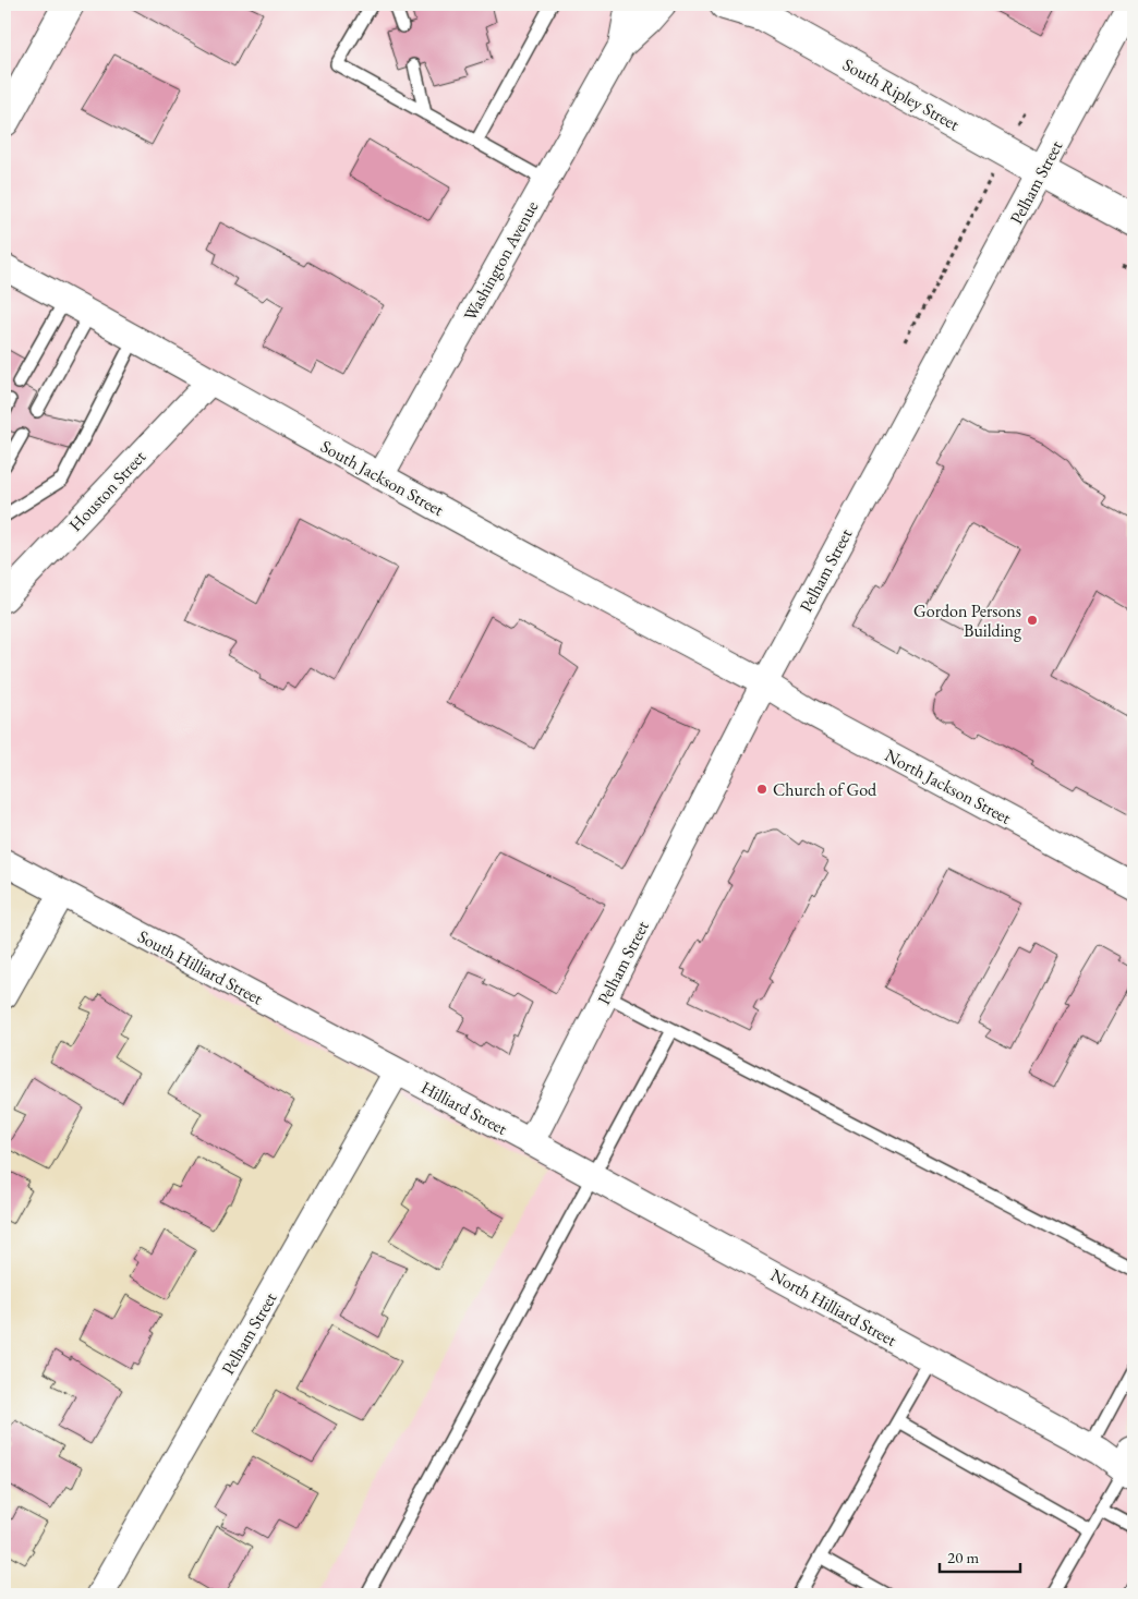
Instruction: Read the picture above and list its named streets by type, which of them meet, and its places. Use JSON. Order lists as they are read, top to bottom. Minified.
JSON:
{"streets":{"street":["South Ripley Street","Pelham Street","Washington Avenue","South Jackson Street","Houston Street","North Jackson Street","South Hilliard Street","Hilliard Street","North Hilliard Street"]},"crossings":[["South Ripley Street","Pelham Street"],["Pelham Street","South Jackson Street"],["Pelham Street","North Jackson Street"],["Pelham Street","South Hilliard Street"],["Pelham Street","Hilliard Street"],["Pelham Street","North Hilliard Street"],["Washington Avenue","South Jackson Street"],["South Jackson Street","Houston Street"],["South Jackson Street","North Jackson Street"],["South Hilliard Street","Hilliard Street"],["Hilliard Street","North Hilliard Street"]],"places":["Gordon Persons Building","Church of God"],"scale_bar":"20 m"}
